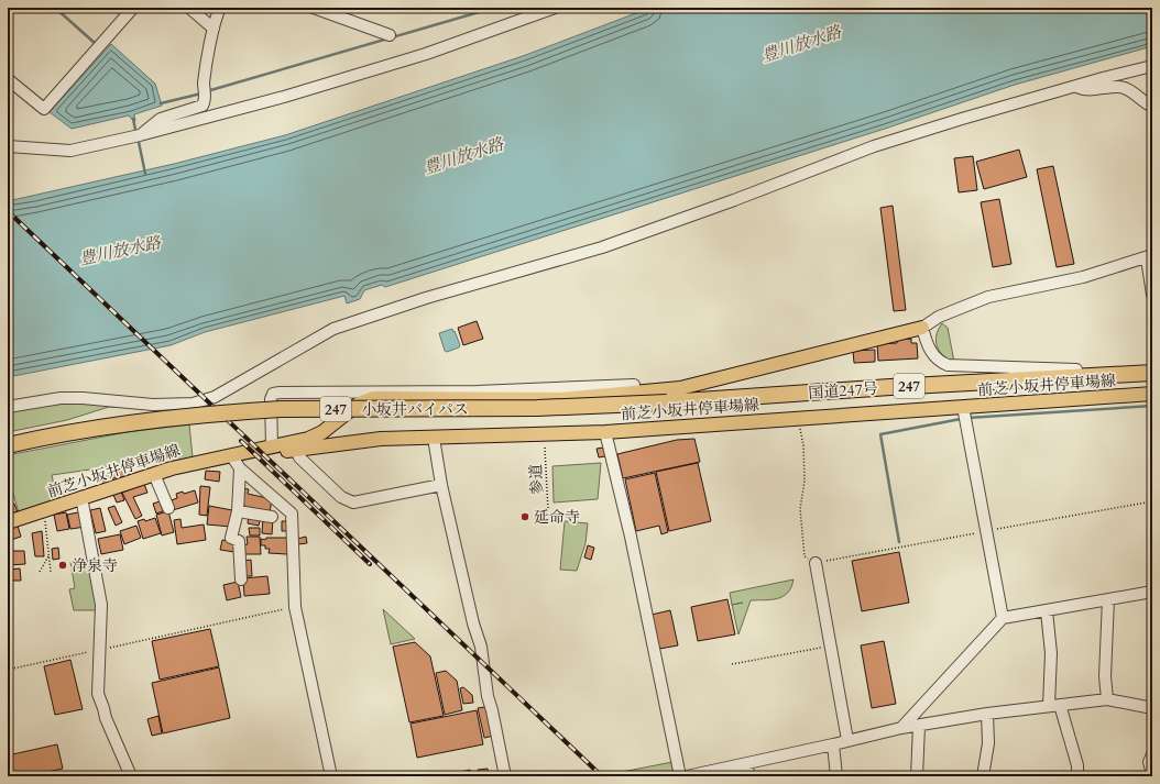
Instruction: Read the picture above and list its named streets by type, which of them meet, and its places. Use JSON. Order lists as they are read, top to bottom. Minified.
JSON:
{"streets":{"highway":["247","国道247号","小坂井バイパス"],"main road":["前芝小坂井停車場線"],"path":["参道"]},"crossings":[["国道247号","小坂井バイパス"]],"water":["豊川放水路"],"places":["延命寺","浄泉寺"]}
